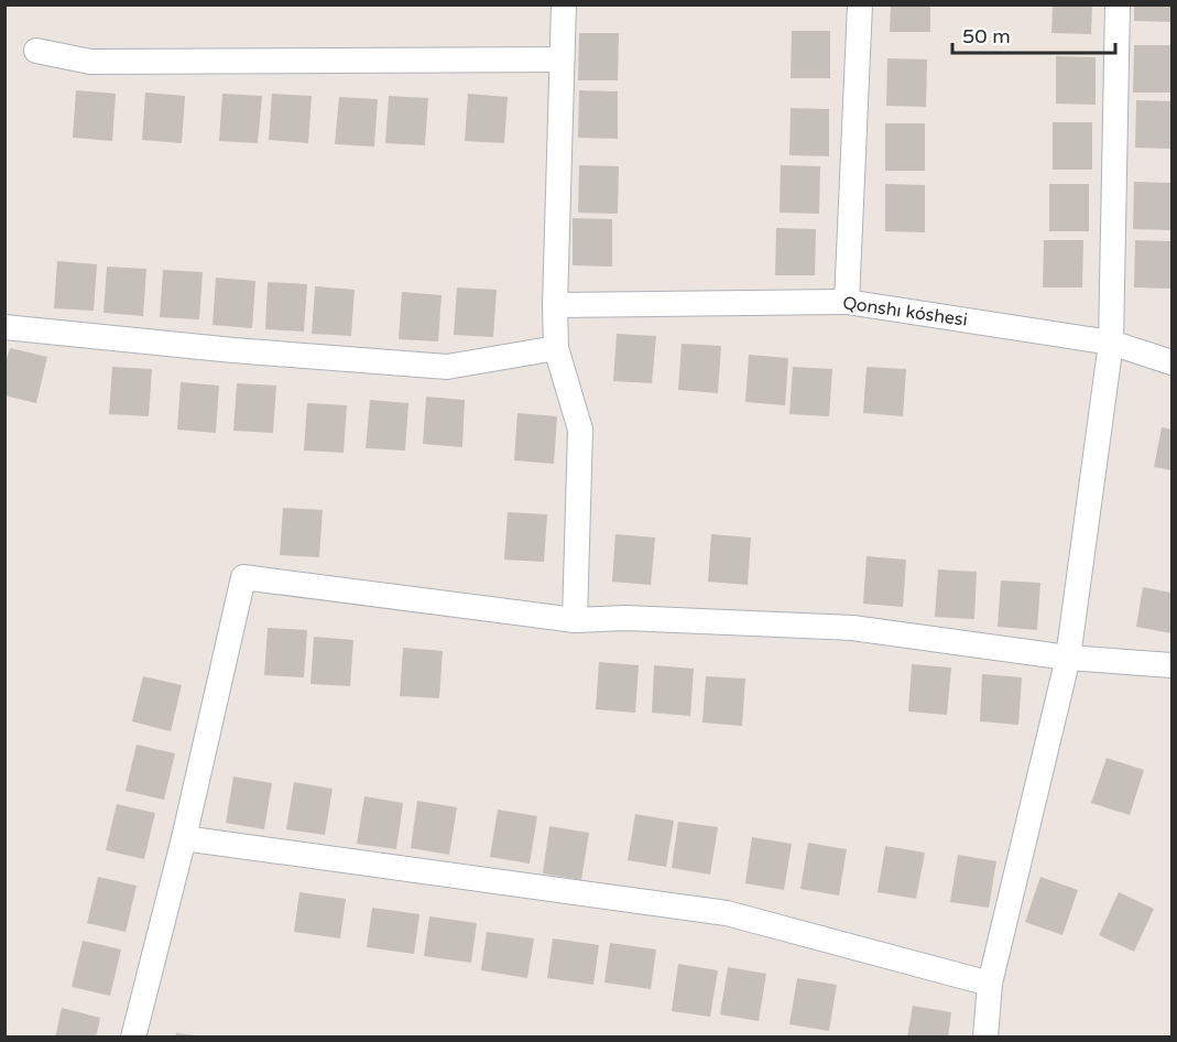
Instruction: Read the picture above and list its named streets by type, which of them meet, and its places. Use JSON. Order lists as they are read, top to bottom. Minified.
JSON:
{"streets":{"street":["Qonshı kóshesi"]},"scale_bar":"50 m"}
